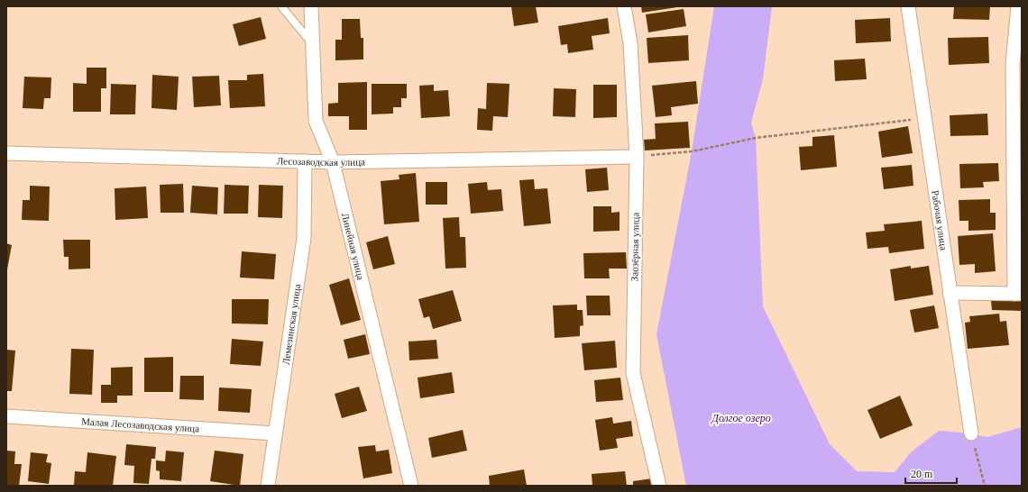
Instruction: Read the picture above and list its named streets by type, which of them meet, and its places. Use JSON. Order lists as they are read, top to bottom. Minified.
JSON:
{"streets":{"street":["Лесозаводская улица","Рабочая улица","Линейная улица","Заозёрная улица","Лемезинская улица","Малая Лесозаводская улица"]},"crossings":[["Лесозаводская улица","Линейная улица"],["Лесозаводская улица","Заозёрная улица"],["Лесозаводская улица","Лемезинская улица"],["Лемезинская улица","Малая Лесозаводская улица"]],"water":["Долгое озеро"],"scale_bar":"20 m"}
